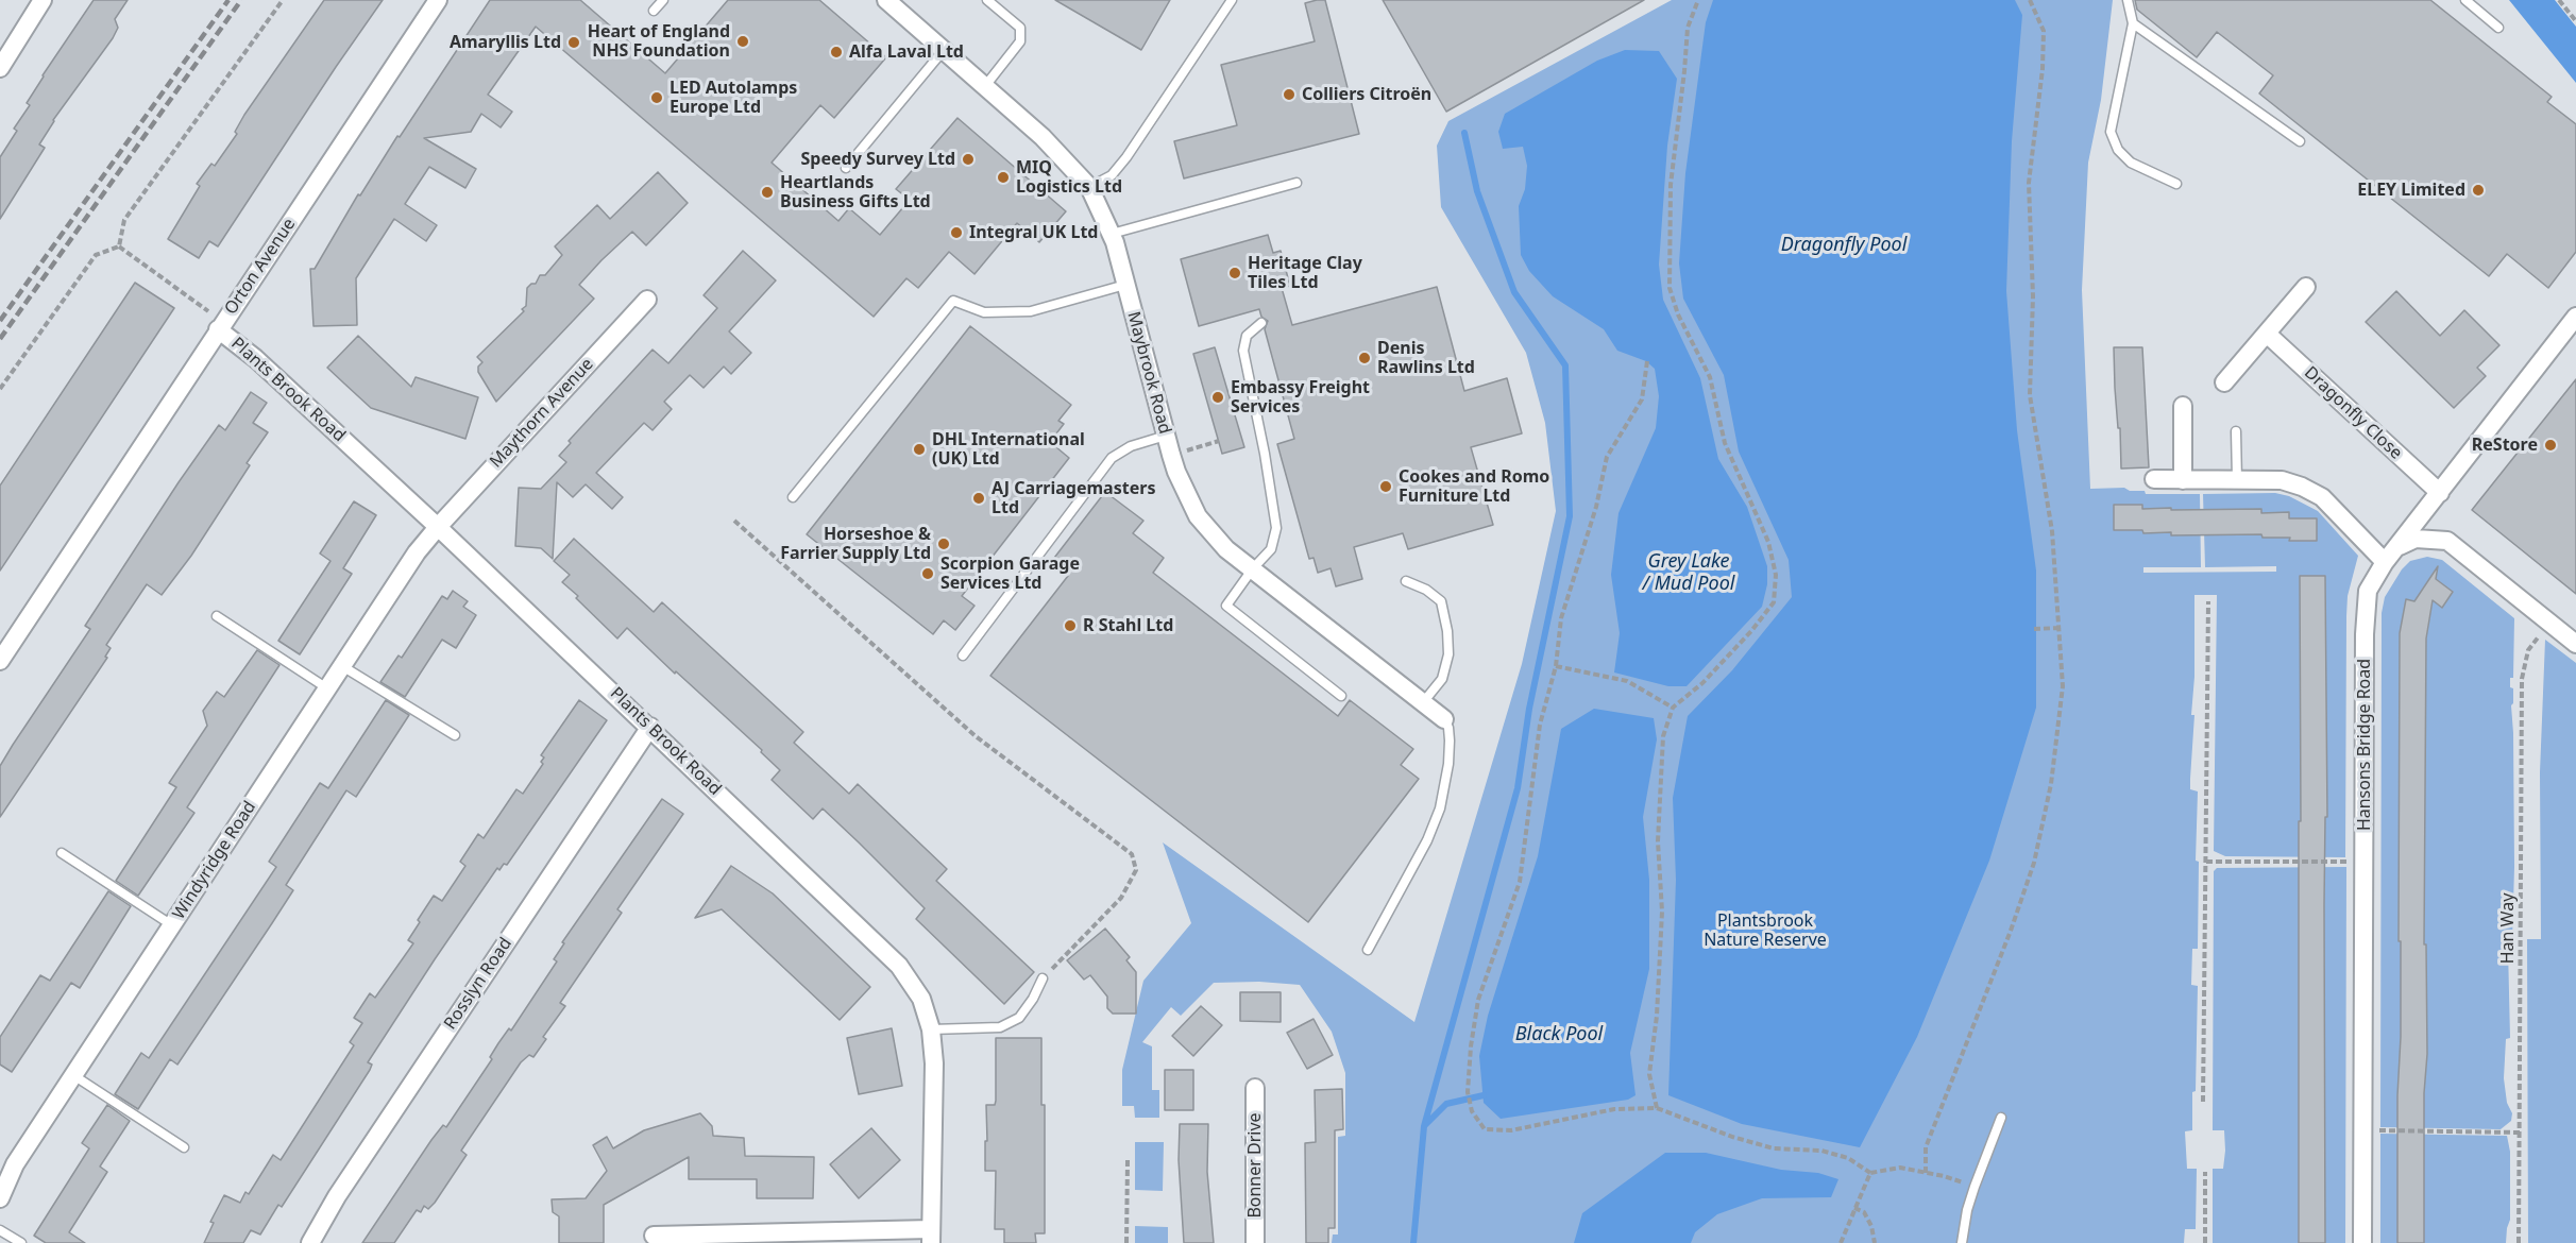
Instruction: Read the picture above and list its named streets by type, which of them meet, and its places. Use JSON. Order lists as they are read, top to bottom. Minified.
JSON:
{"streets":{"street":["Orton Avenue","Maybrook Road","Plants Brook Road","Maythorn Avenue","Dragonfly Close","Hansons Bridge Road","Windyridge Road","Rosslyn Road","Bonner Drive"],"path":["Han Way"]},"crossings":[["Orton Avenue","Plants Brook Road"],["Plants Brook Road","Maythorn Avenue"],["Plants Brook Road","Windyridge Road"],["Plants Brook Road","Rosslyn Road"],["Maythorn Avenue","Windyridge Road"],["Dragonfly Close","Hansons Bridge Road"]],"water":["Dragonfly Pool","Grey Lake / Mud Pool","Black Pool"],"parks":["Plantsbrook Nature Reserve"],"places":["Heart of England NHS Foundation","Amaryllis Ltd","Alfa Laval Ltd","Colliers Citroën","LED Autolamps Europe Ltd","Speedy Survey Ltd","MIQ Logistics Ltd","ELEY Limited","Heartlands Business Gifts Ltd","Integral UK Ltd","Heritage Clay Tiles Ltd","Denis Rawlins Ltd","Embassy Freight Services","ReStore","DHL International (UK) Ltd","Cookes and Romo Furniture Ltd","AJ Carriagemasters Ltd","Horseshoe & Farrier Supply Ltd","Scorpion Garage Services Ltd","R Stahl Ltd"]}
